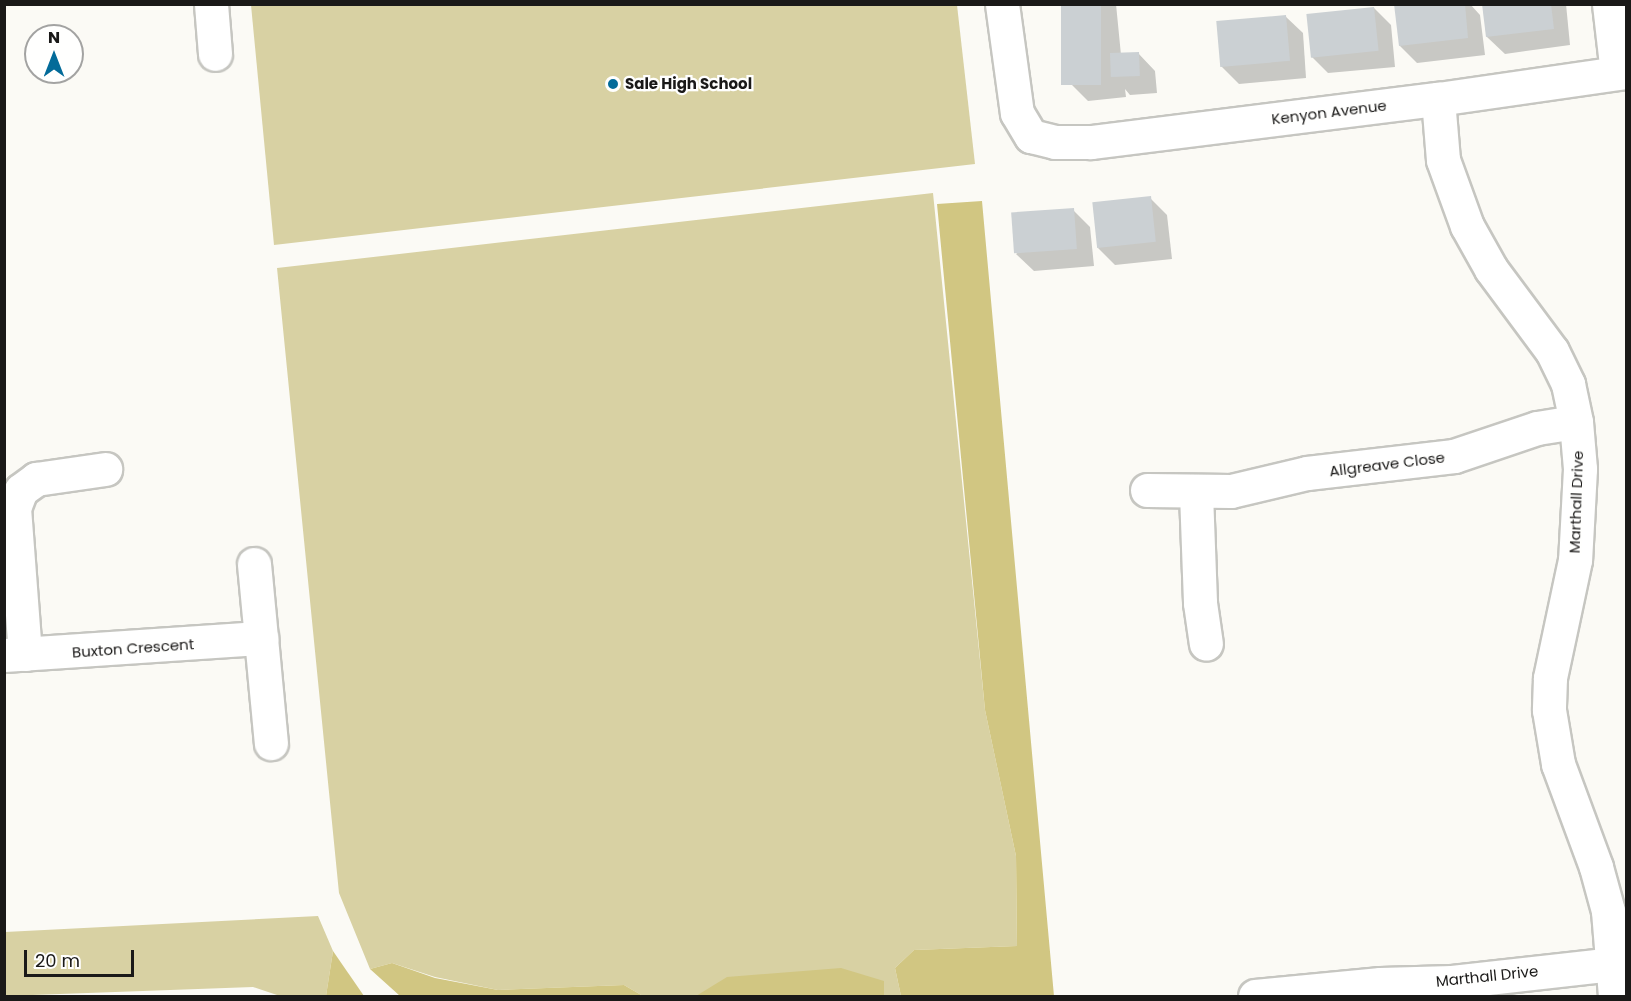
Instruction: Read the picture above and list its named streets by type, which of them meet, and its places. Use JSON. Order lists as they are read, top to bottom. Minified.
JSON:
{"streets":{"street":["Kenyon Avenue","Allgreave Close","Marthall Drive","Buxton Crescent"]},"crossings":[["Kenyon Avenue","Marthall Drive"],["Allgreave Close","Marthall Drive"]],"places":["Sale High School"],"scale_bar":"20 m","north":"top"}
